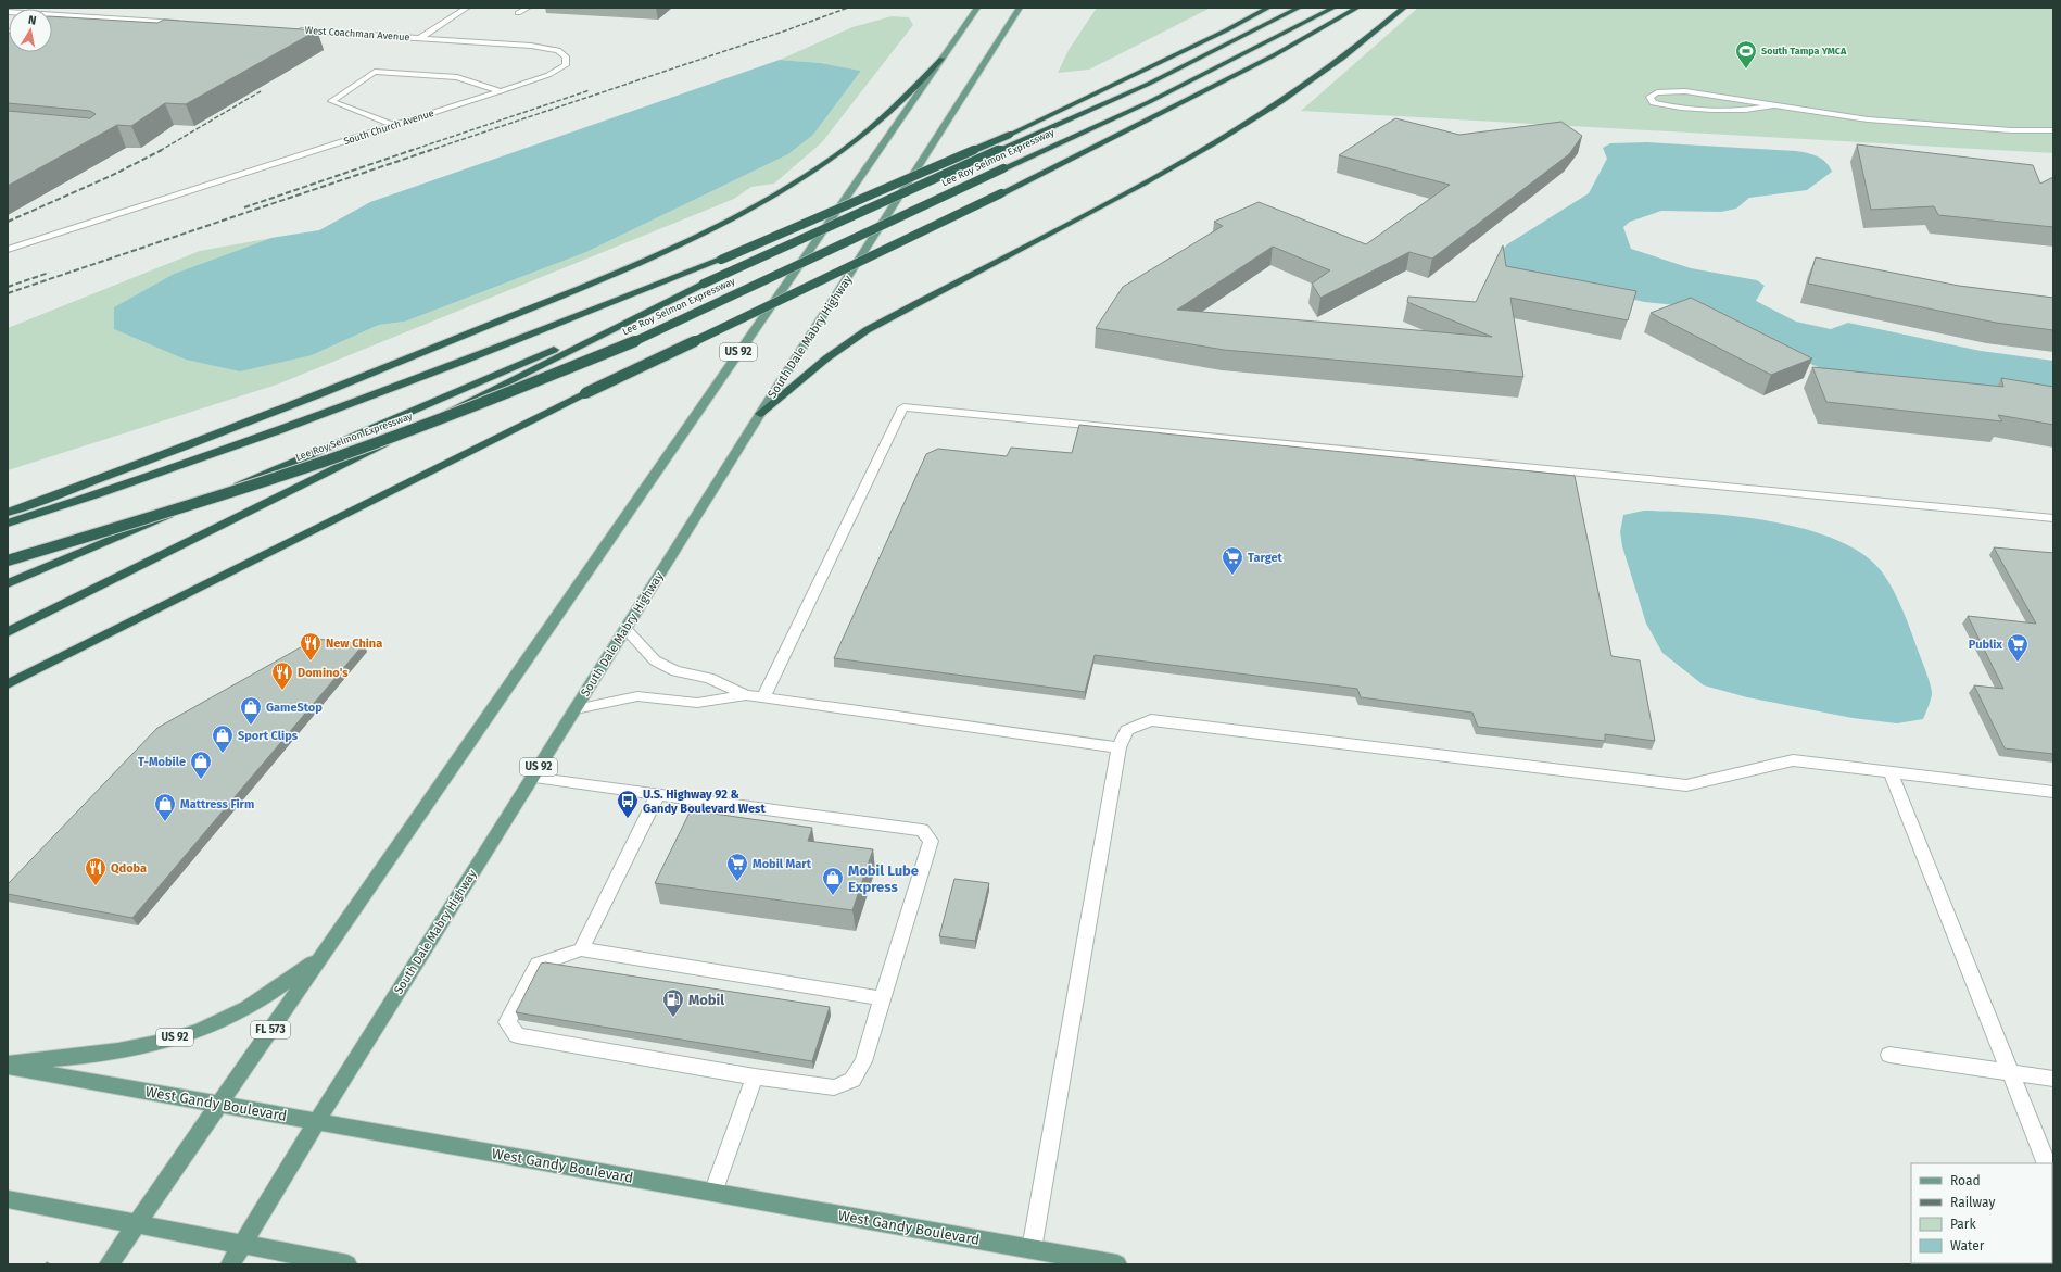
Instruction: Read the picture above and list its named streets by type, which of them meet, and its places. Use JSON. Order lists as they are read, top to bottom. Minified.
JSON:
{"streets":{"highway":["Lee Roy Selmon Expressway"],"main road":["South Dale Mabry Highway","US 92","FL 573","West Gandy Boulevard"],"street":["West Coachman Avenue","South Church Avenue"]},"crossings":[["West Coachman Avenue","South Church Avenue"],["South Dale Mabry Highway","West Gandy Boulevard"],["US 92","FL 573"],["FL 573","West Gandy Boulevard"]],"places":{"sports":["South Tampa YMCA"],"supermarket":["Target","Publix","Mobil Mart"],"restaurant":["New China","Domino's","Qdoba"],"shop":["GameStop","Sport Clips","T-Mobile","Mattress Firm","Mobil Lube Express"],"bus stop":["U.S. Highway 92 & Gandy Boulevard West"],"fuel station":["Mobil"]},"legend":["Road","Railway","Park","Water"],"north":"top"}
